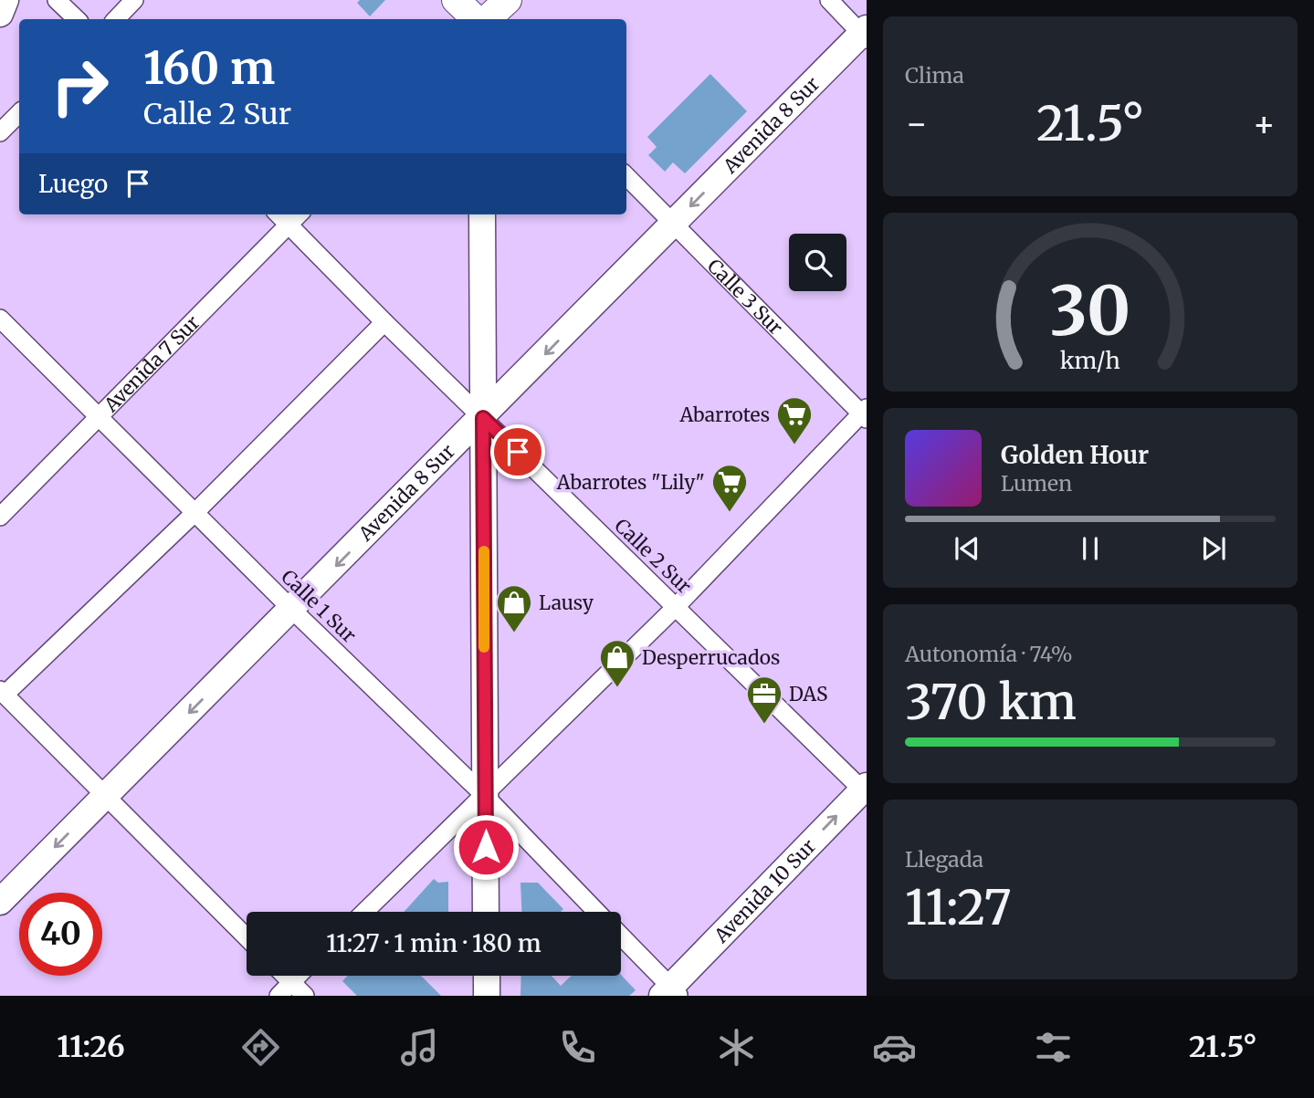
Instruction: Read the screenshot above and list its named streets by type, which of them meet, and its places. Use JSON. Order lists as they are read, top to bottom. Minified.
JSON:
{"streets":{"main road":["Avenida 8 Sur","Avenida 10 Sur"],"street":["Calle 3 Sur","Avenida 7 Sur","Calle 2 Sur","Calle 1 Sur"]},"crossings":[["Avenida 8 Sur","Calle 3 Sur"],["Avenida 8 Sur","Calle 2 Sur"],["Avenida 8 Sur","Calle 1 Sur"],["Avenida 7 Sur","Calle 2 Sur"],["Avenida 7 Sur","Calle 1 Sur"],["Calle 2 Sur","Avenida 10 Sur"],["Calle 1 Sur","Avenida 10 Sur"]],"one_way":["Avenida 8 Sur","Avenida 10 Sur"],"places":{"supermarket":["Abarrotes","Abarrotes \"Lily\""],"shop":["Lausy","Desperrucados"],"office":["DAS"]},"page":{"tile":["Clima",["Autonomía · 74%","370 km"],["Llegada","11:27"]],"turn":["160 m","Calle 2 Sur"],"heat":["−","21.5°","+"],"then":"Luego","song":["Golden Hour","Lumen"],"limit":"40","trip":"11:27 · 1 min · 180 m","tabs":["11:26","21.5°"],"gauge":["30","km/h"]}}
